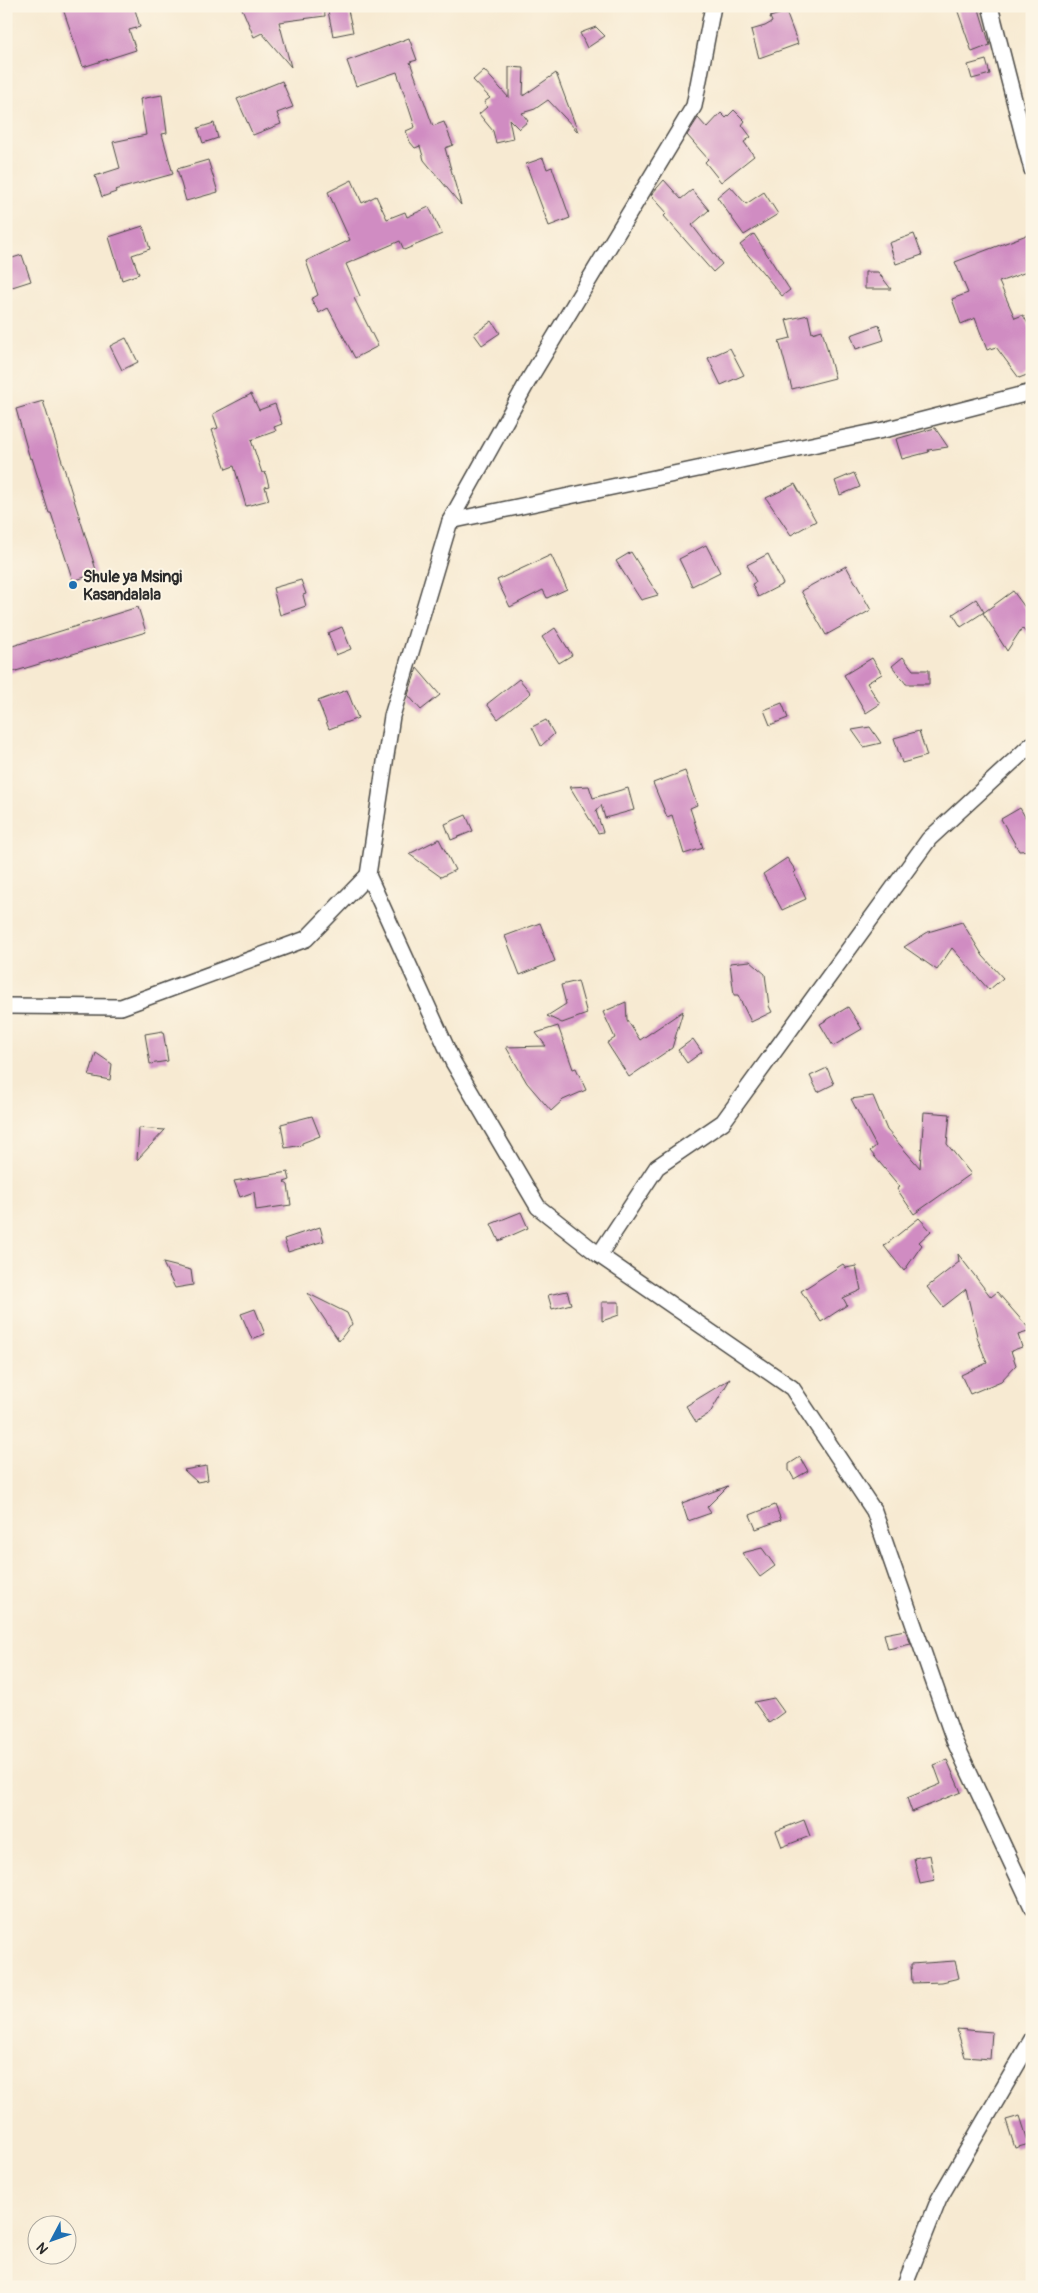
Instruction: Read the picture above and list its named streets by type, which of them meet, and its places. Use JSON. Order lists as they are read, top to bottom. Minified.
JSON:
{"places":["Shule ya Msingi Kasandalala"],"north":"bottom left"}
